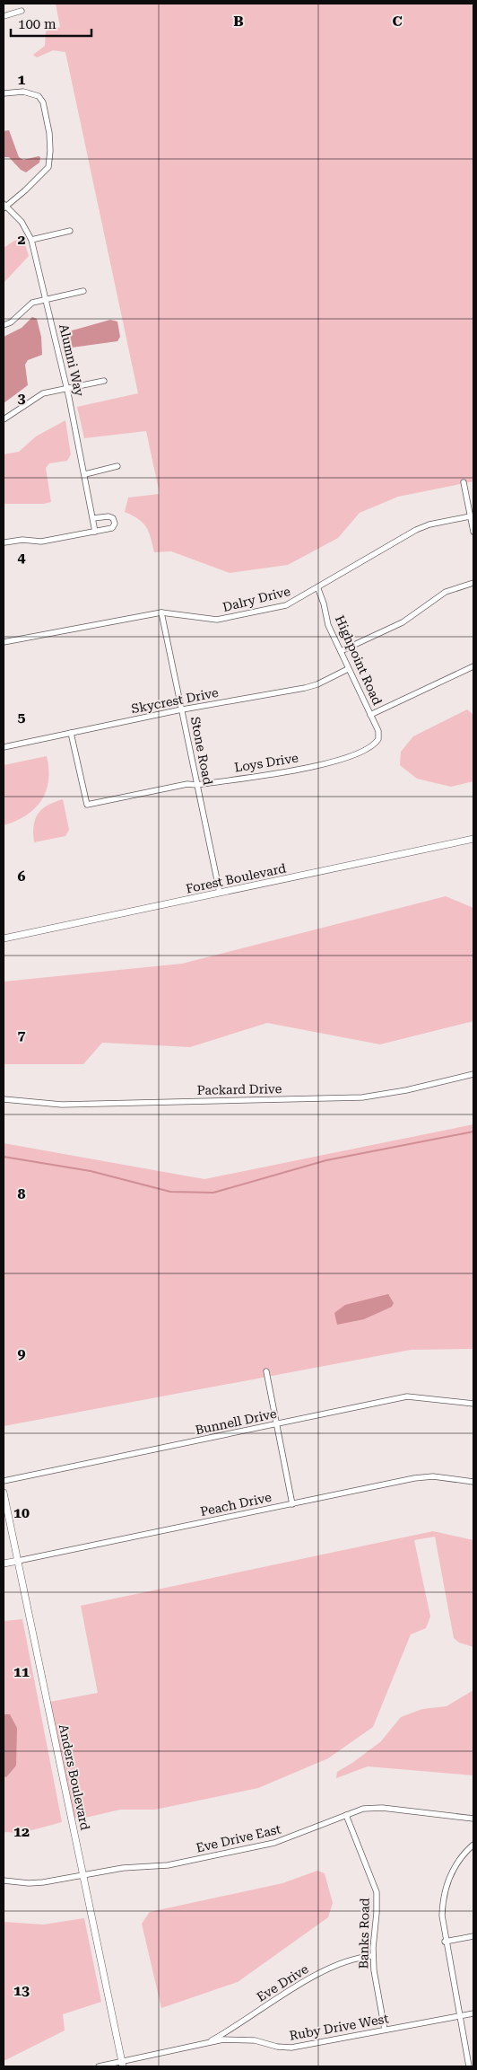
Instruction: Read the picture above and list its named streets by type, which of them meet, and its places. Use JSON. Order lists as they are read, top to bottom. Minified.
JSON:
{"streets":{"street":["Alumni Way","Dalry Drive","Highpoint Road","Skycrest Drive","Stone Road","Loys Drive","Forest Boulevard","Packard Drive","Bunnell Drive","Peach Drive","Anders Boulevard","Eve Drive East","Banks Road","Eve Drive","Ruby Drive West"]},"crossings":[["Dalry Drive","Highpoint Road"],["Dalry Drive","Stone Road"],["Highpoint Road","Skycrest Drive"],["Highpoint Road","Loys Drive"],["Skycrest Drive","Stone Road"],["Skycrest Drive","Loys Drive"],["Stone Road","Loys Drive"],["Stone Road","Forest Boulevard"],["Peach Drive","Anders Boulevard"],["Anders Boulevard","Eve Drive East"],["Eve Drive East","Banks Road"],["Banks Road","Eve Drive"],["Banks Road","Ruby Drive West"],["Eve Drive","Ruby Drive West"]],"scale_bar":"100 m","grid":{"columns":["B","C"],"rows":["1","2","3","4","5","6","7","8","9","10","11","12","13"]}}
